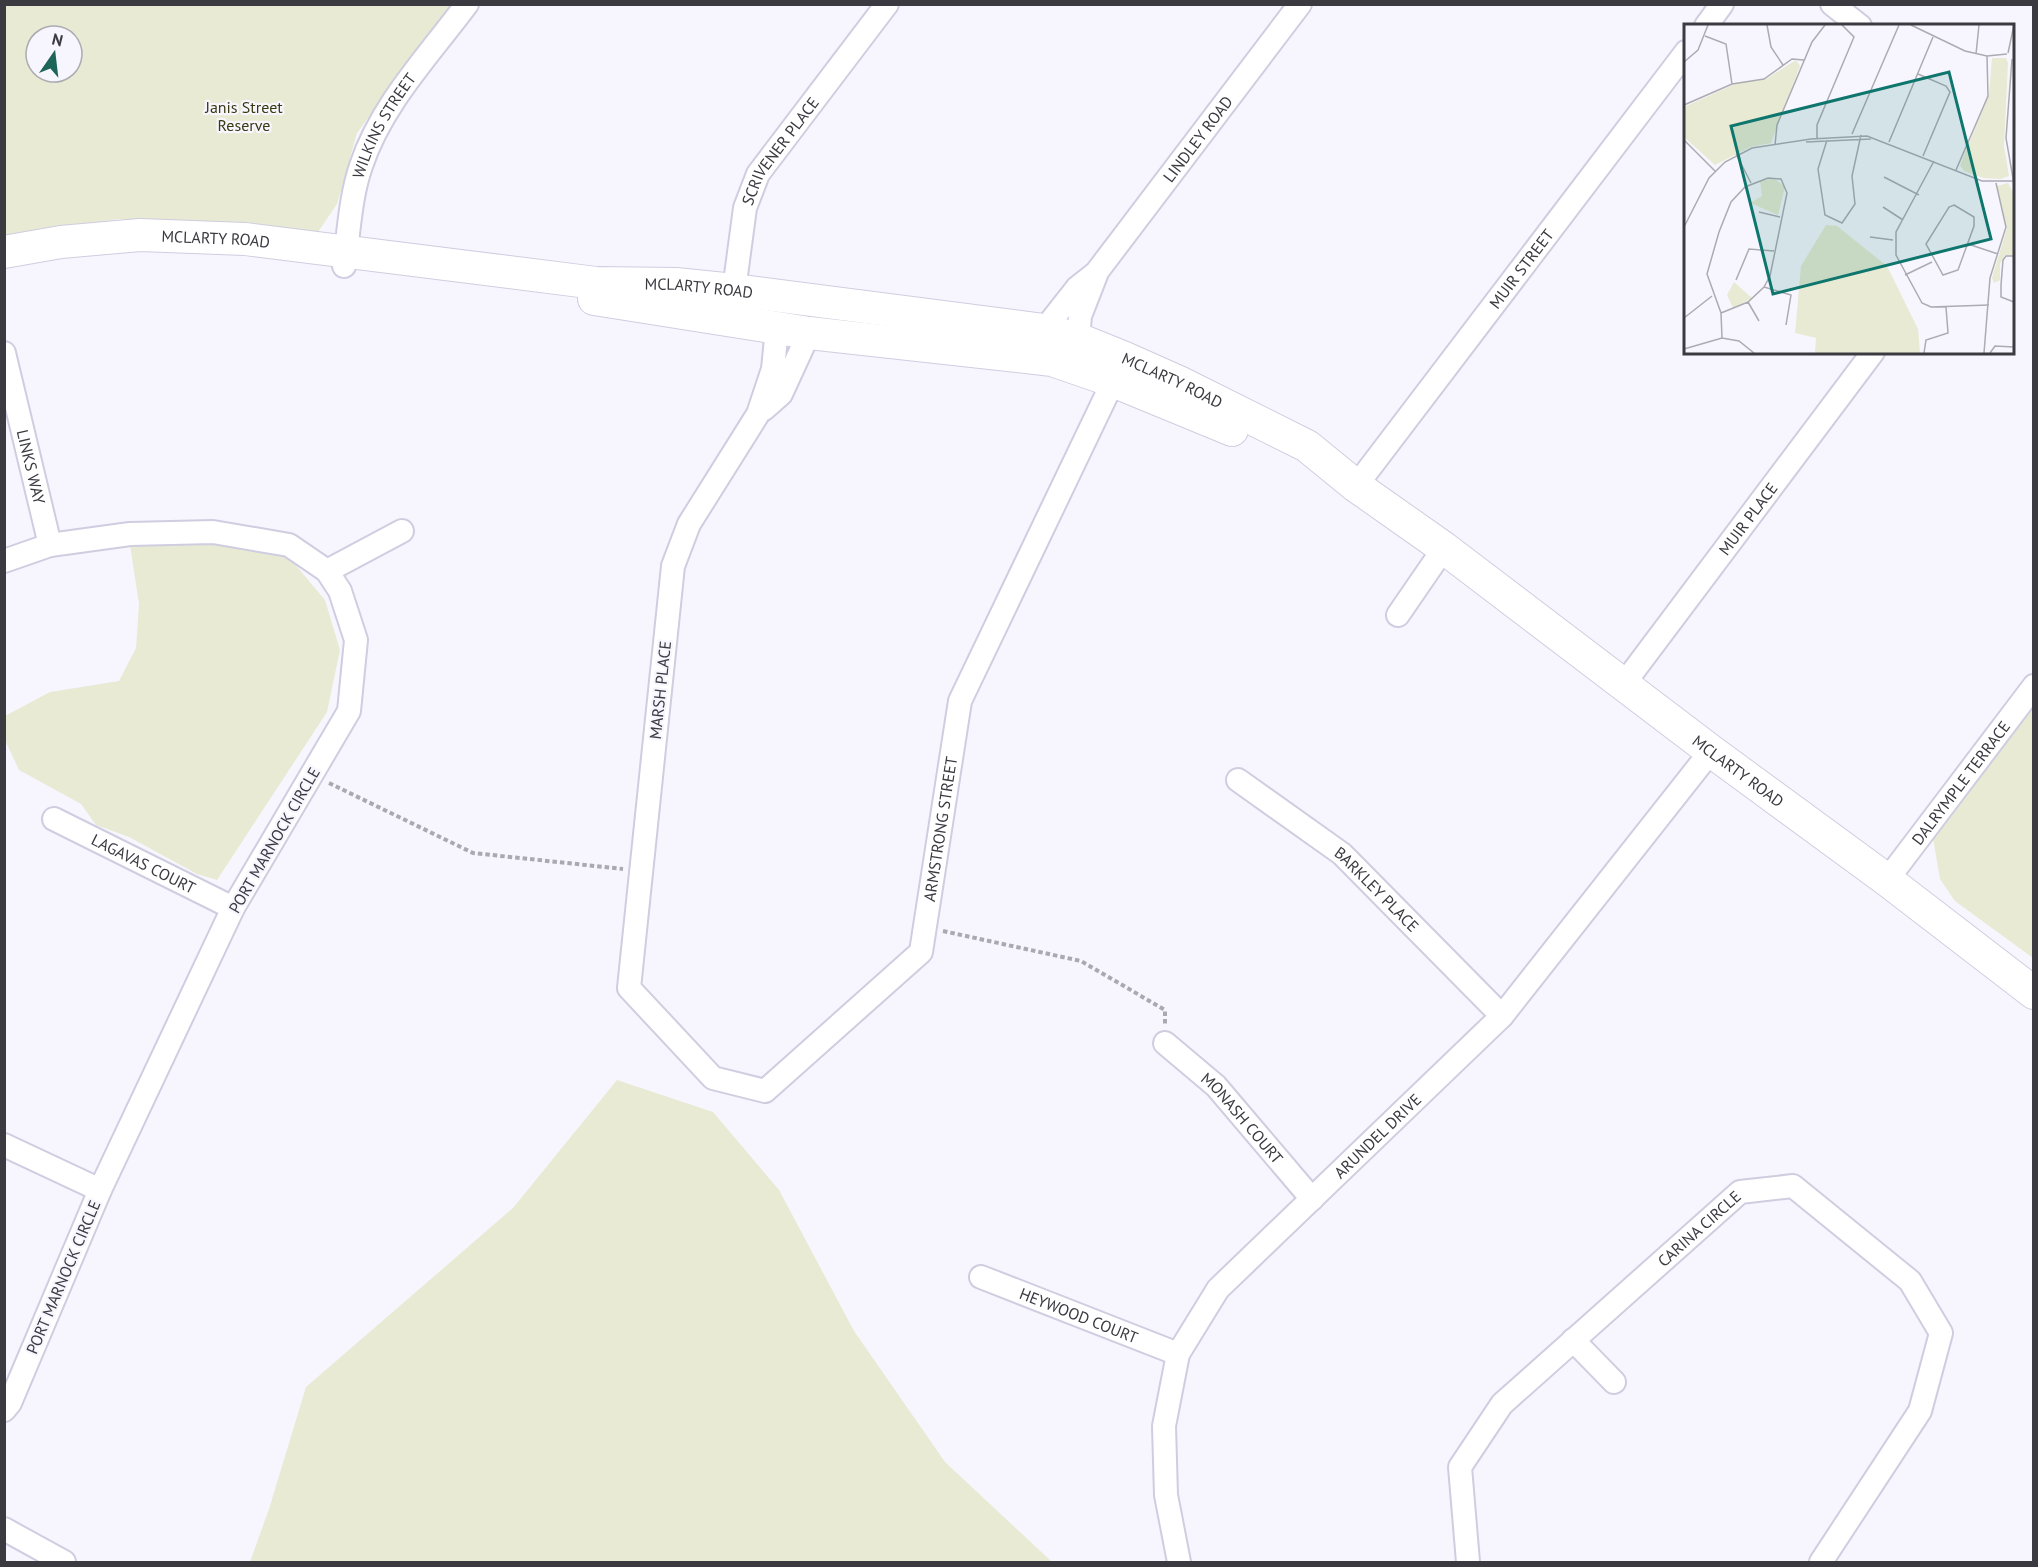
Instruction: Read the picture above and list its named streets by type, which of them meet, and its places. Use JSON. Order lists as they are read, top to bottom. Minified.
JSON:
{"streets":{"street":["WILKINS STREET","LINDLEY ROAD","SCRIVENER PLACE","MCLARTY ROAD","MUIR STREET","LINKS WAY","MUIR PLACE","MARSH PLACE","DALRYMPLE TERRACE","ARMSTRONG STREET","PORT MARNOCK CIRCLE","LAGAVAS COURT","BARKLEY PLACE","MONASH COURT","ARUNDEL DRIVE","CARINA CIRCLE","HEYWOOD COURT"]},"crossings":[["WILKINS STREET","MCLARTY ROAD"],["LINDLEY ROAD","MCLARTY ROAD"],["SCRIVENER PLACE","MCLARTY ROAD"],["MCLARTY ROAD","MUIR STREET"],["MCLARTY ROAD","MUIR PLACE"],["MCLARTY ROAD","MARSH PLACE"],["MCLARTY ROAD","DALRYMPLE TERRACE"],["MCLARTY ROAD","ARMSTRONG STREET"],["MCLARTY ROAD","ARUNDEL DRIVE"],["LINKS WAY","PORT MARNOCK CIRCLE"],["MARSH PLACE","ARMSTRONG STREET"],["PORT MARNOCK CIRCLE","LAGAVAS COURT"],["BARKLEY PLACE","ARUNDEL DRIVE"],["MONASH COURT","ARUNDEL DRIVE"],["ARUNDEL DRIVE","HEYWOOD COURT"]],"parks":["Janis Street Reserve"],"north":"top"}
